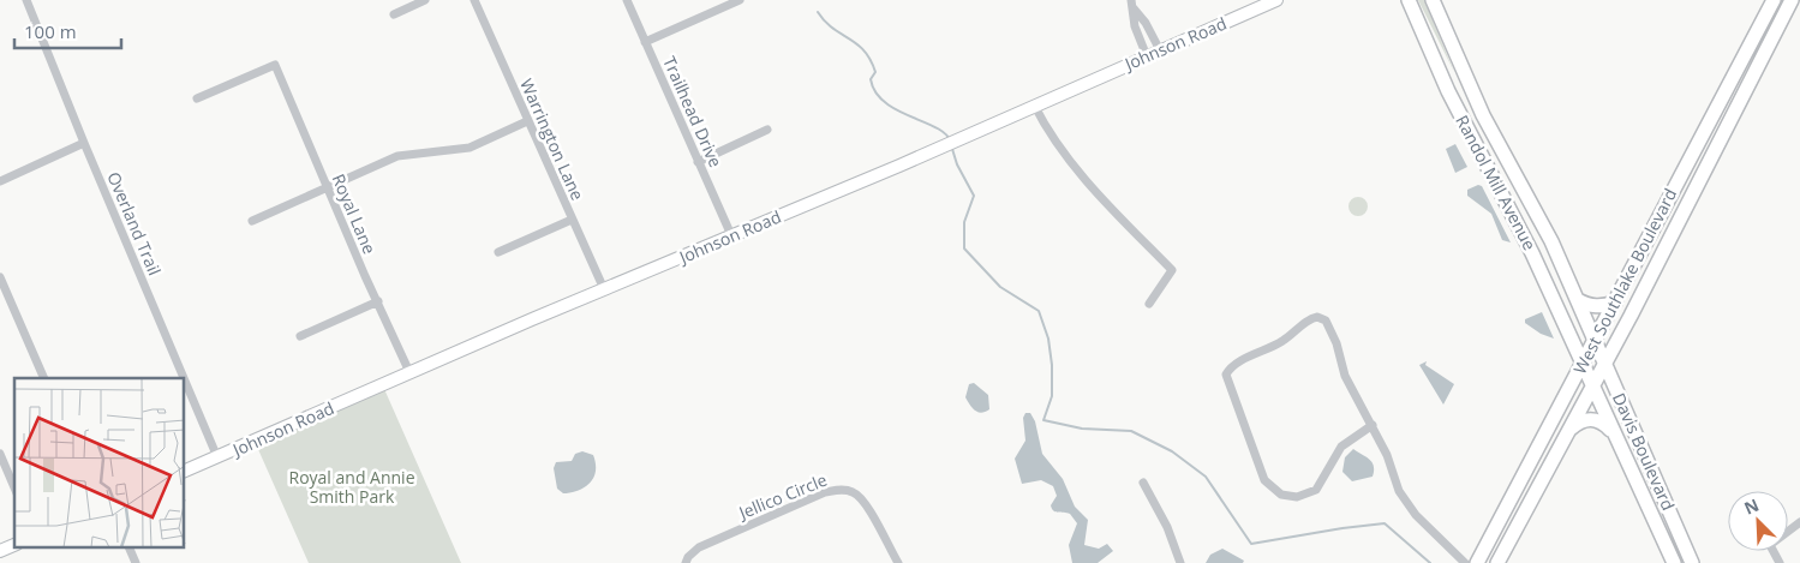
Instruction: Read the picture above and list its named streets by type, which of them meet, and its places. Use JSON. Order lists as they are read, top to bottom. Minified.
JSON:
{"streets":{"main road":["Randol Mill Avenue","West Southlake Boulevard","Davis Boulevard"],"street":["Johnson Road","Trailhead Drive","Warrington Lane","Royal Lane","Overland Trail","Jellico Circle"]},"crossings":[["Johnson Road","Trailhead Drive"],["Johnson Road","Warrington Lane"],["Johnson Road","Royal Lane"],["Johnson Road","Overland Trail"],["Randol Mill Avenue","West Southlake Boulevard"],["Randol Mill Avenue","Davis Boulevard"],["West Southlake Boulevard","Davis Boulevard"]],"parks":["Royal and Annie Smith Park"],"scale_bar":"100 m","north":"top left"}
